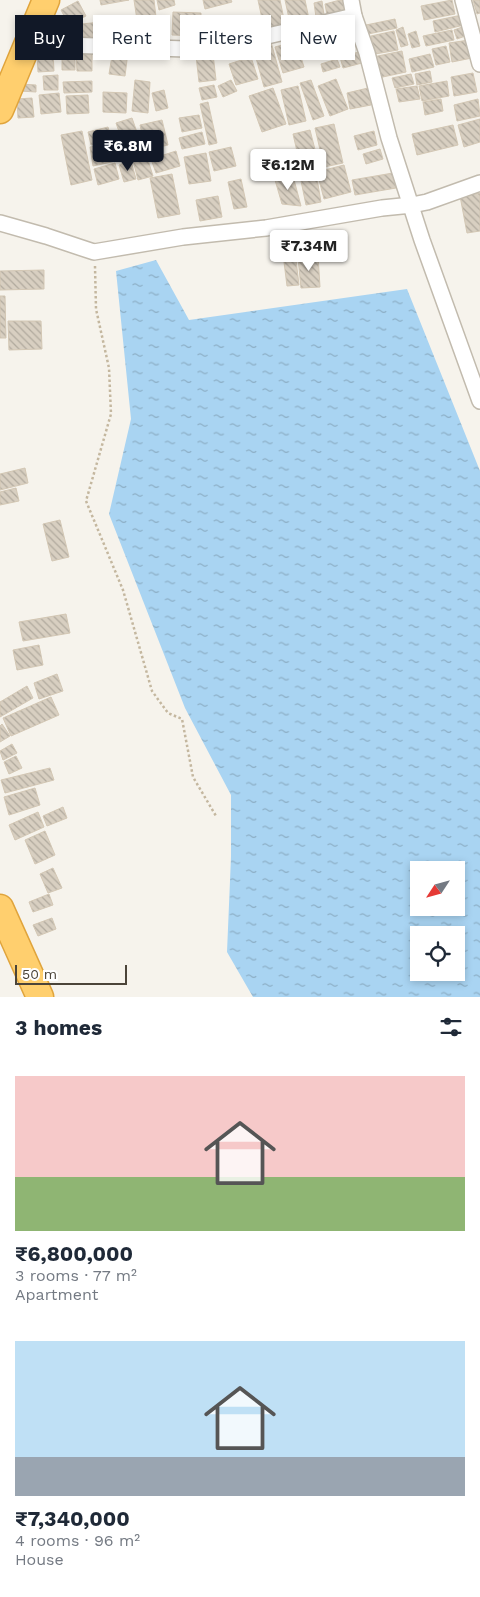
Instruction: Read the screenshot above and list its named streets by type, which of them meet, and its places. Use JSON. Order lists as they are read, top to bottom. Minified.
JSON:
{"scale_bar":"50 m","north":"bottom left","page":{"chip":["Buy","Rent","Filters","New"],"price":["₹6.8M","₹6.12M","₹7.34M"],"scale":"50 m","heading":"3 homes","list":[{"name":"₹6,800,000","note":"3 rooms · 77 m² · Apartment"},{"name":"₹7,340,000","note":"4 rooms · 96 m² · House"}]}}
